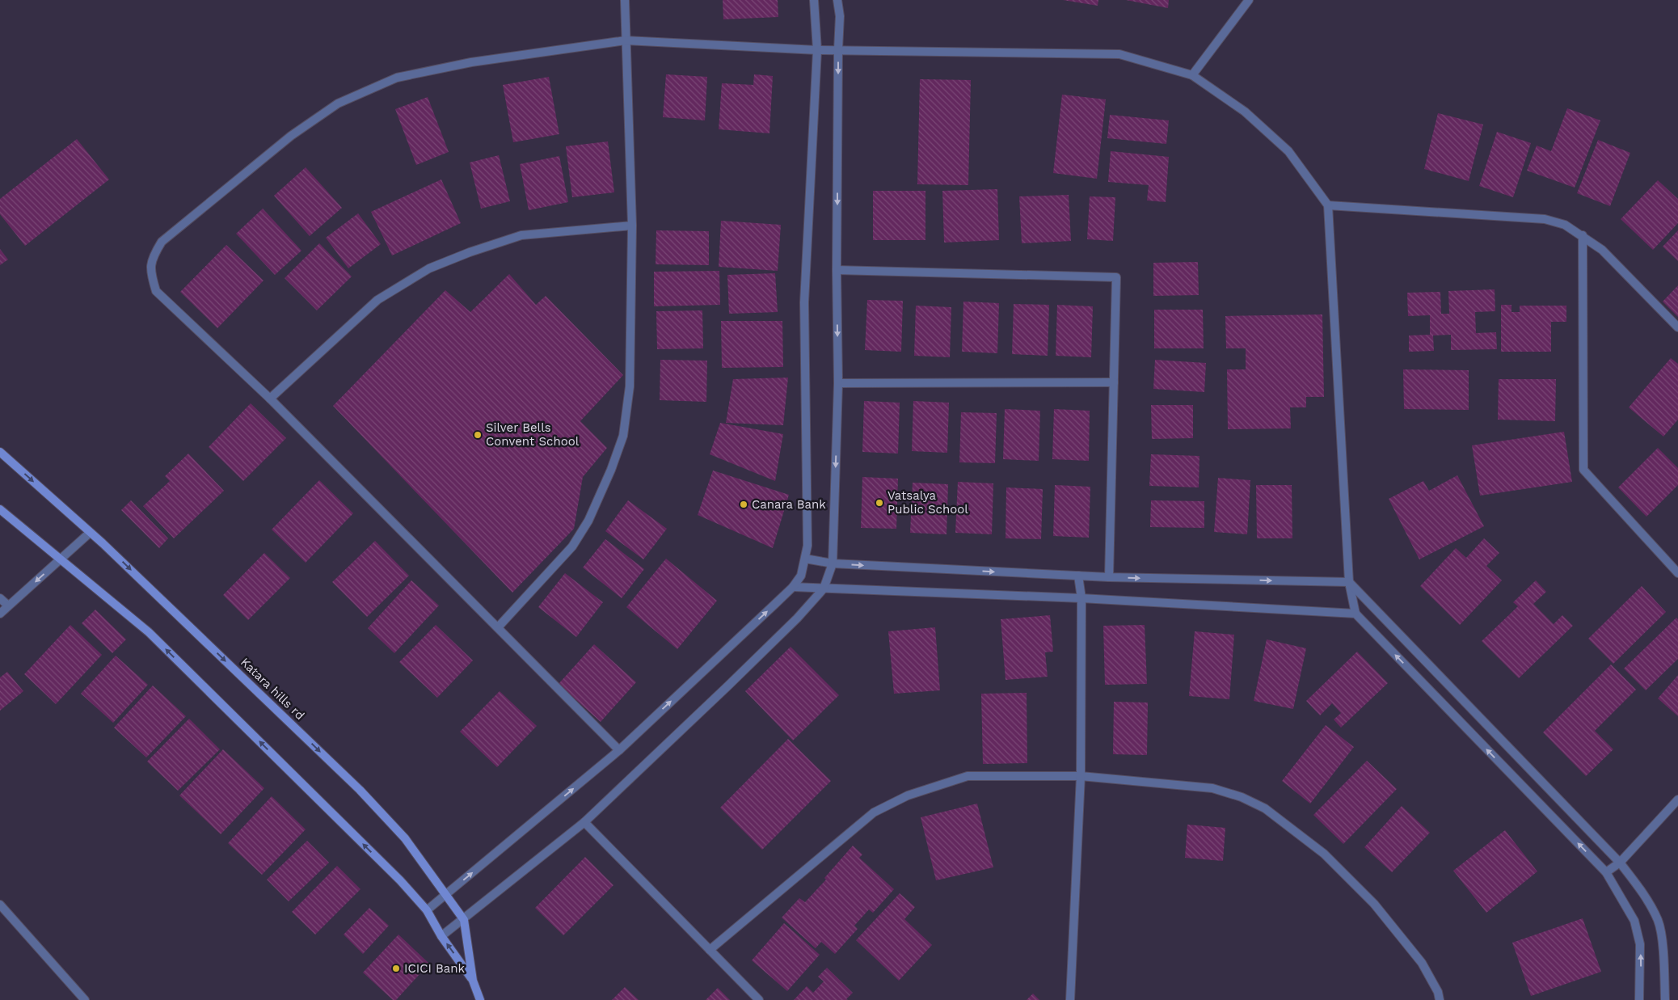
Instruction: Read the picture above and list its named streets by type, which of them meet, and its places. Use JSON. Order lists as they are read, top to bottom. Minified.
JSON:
{"streets":{"main road":["Katara hills rd"]},"places":["Silver Bells Convent School","Vatsalya Public School","Canara Bank","ICICI Bank"]}
